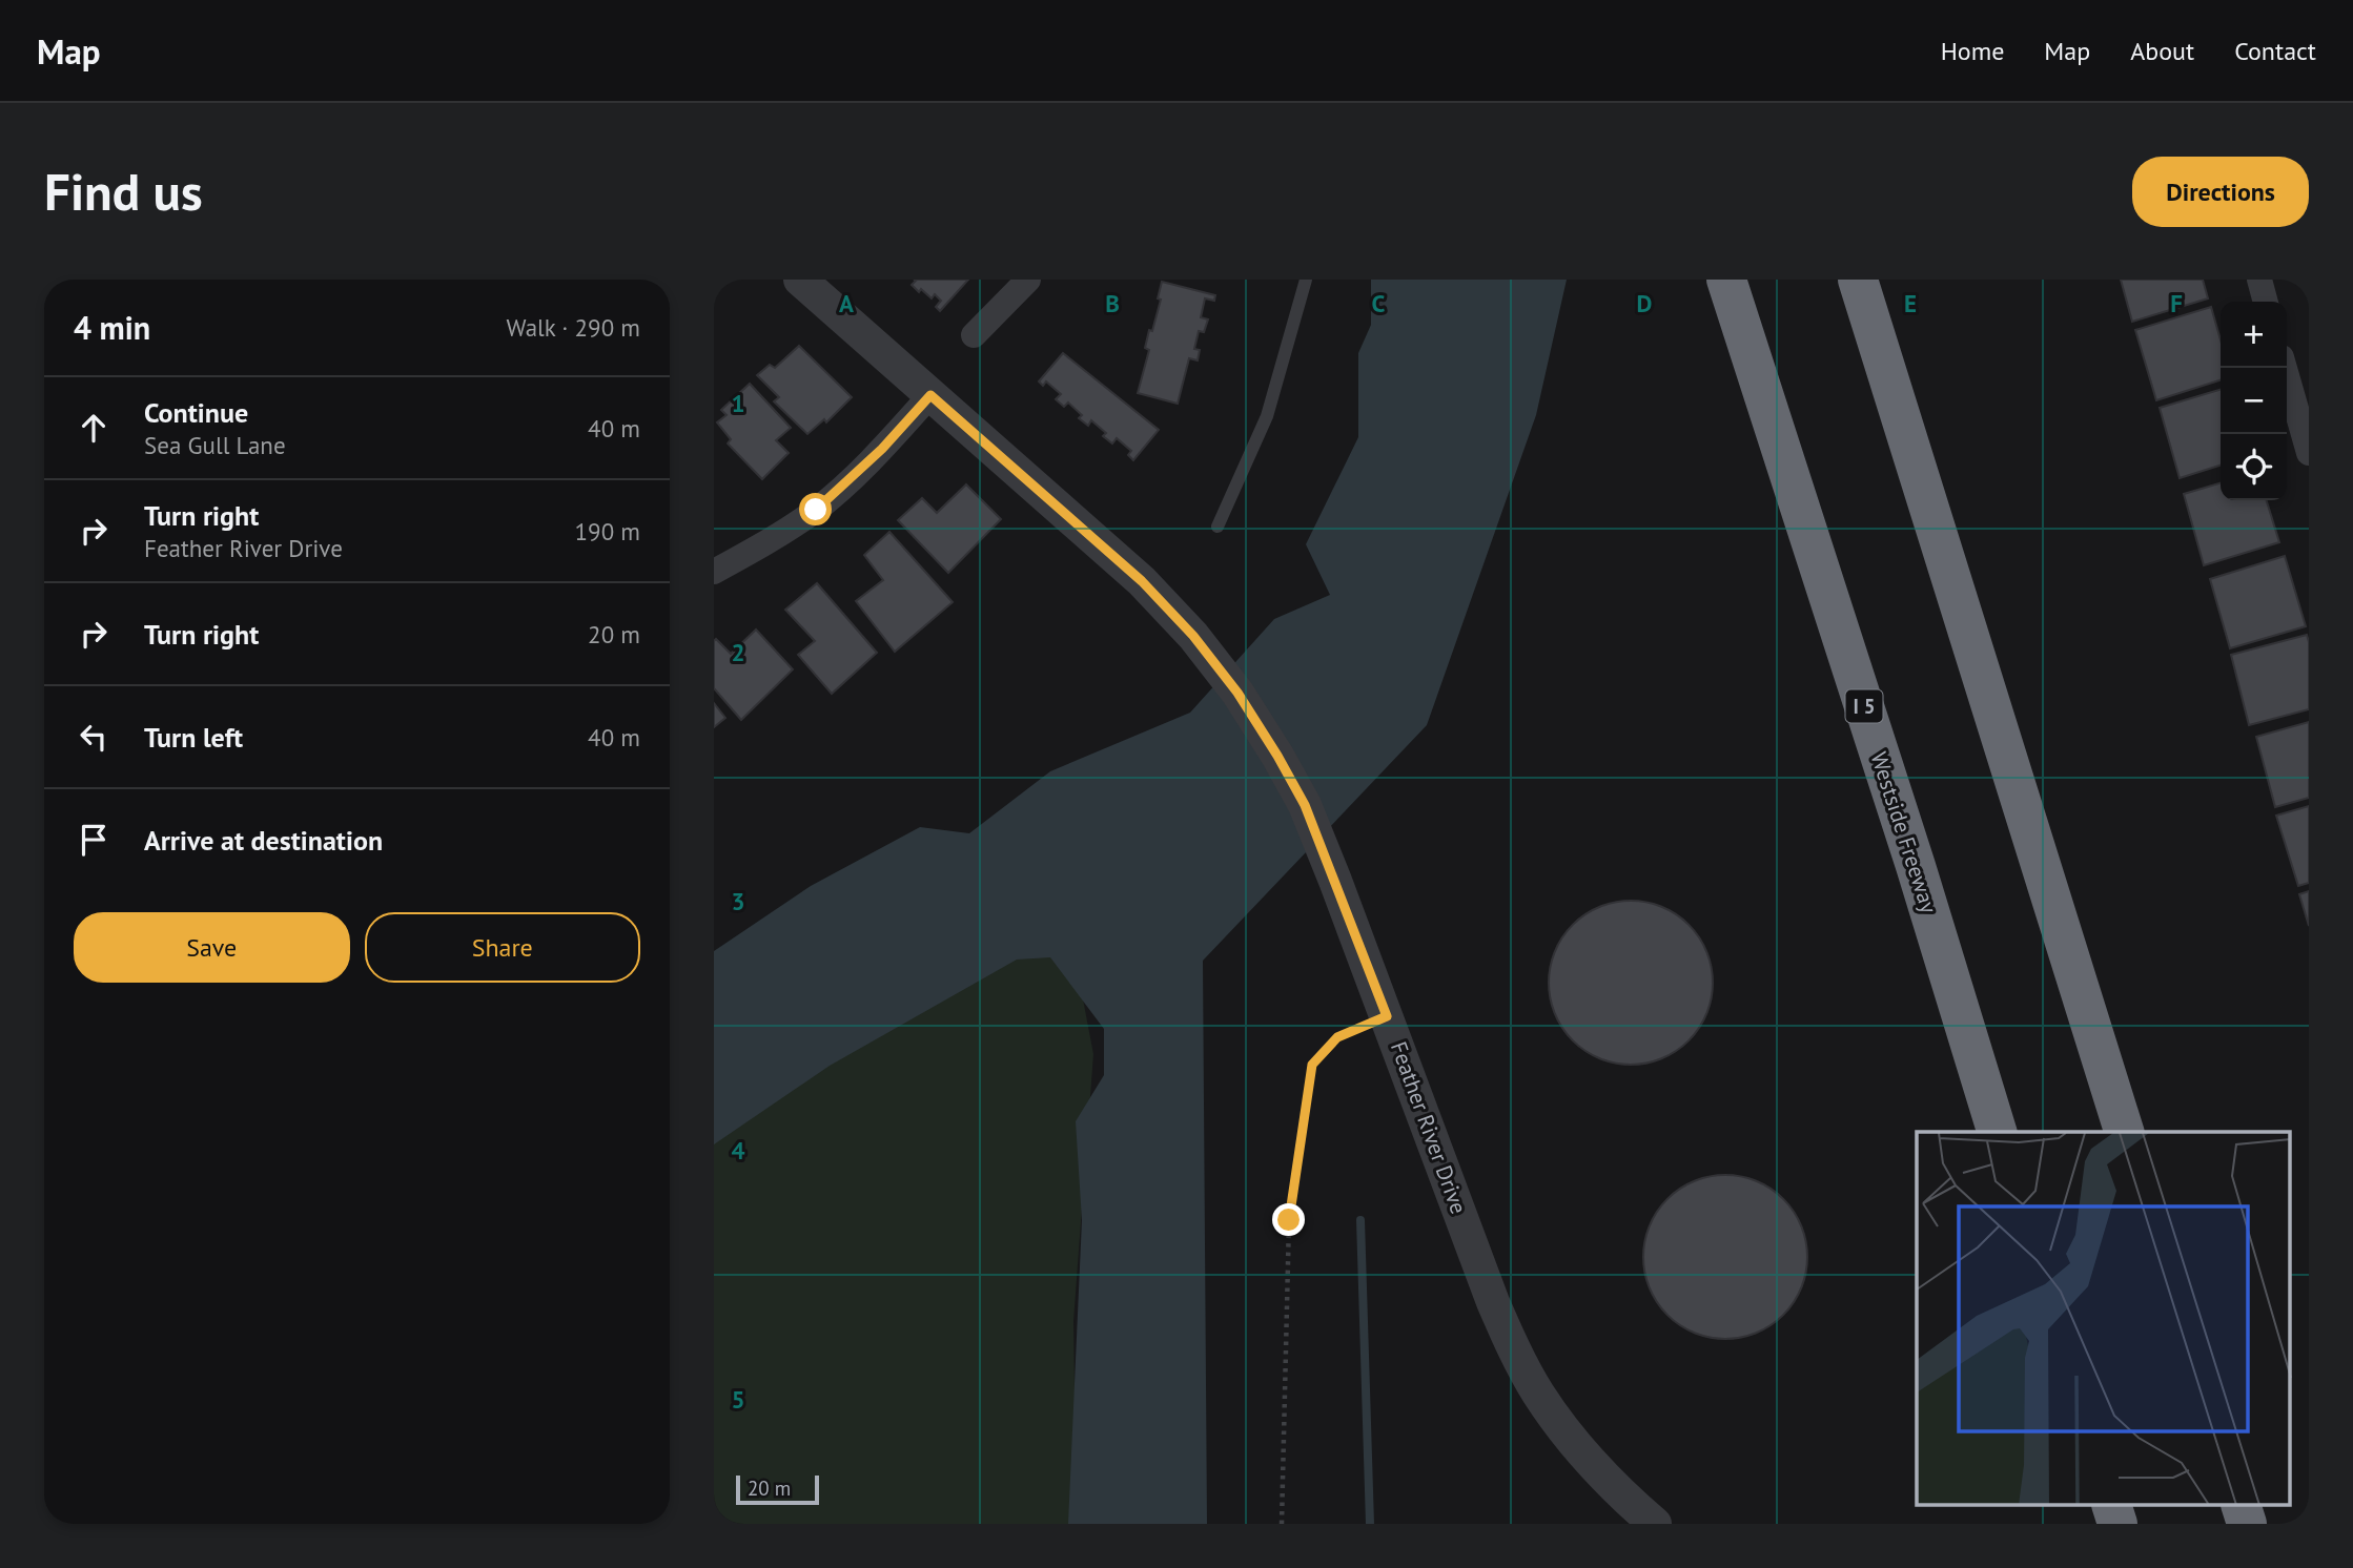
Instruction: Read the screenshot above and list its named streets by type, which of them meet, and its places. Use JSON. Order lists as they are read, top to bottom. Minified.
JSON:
{"streets":{"highway":["I 5","Westside Freeway"],"street":["Feather River Drive"]},"scale_bar":"20 m","page":{"header":"Map","nav":["Home","Map","About","Contact"],"buttons":["Directions",["Save","Share"]],"title":"Find us","heading":["4 min","Walk · 290 m"],"map_buttons":["+","−"],"list":[["Continue","Sea Gull Lane","40 m"],["Turn right","Feather River Drive","190 m"],["Turn right","20 m"],["Turn left","40 m"],"Arrive at destination"],"scale":"20 m"},"grid":{"columns":["A","B","C","D","E","F"],"rows":["1","2","3","4","5"]}}
